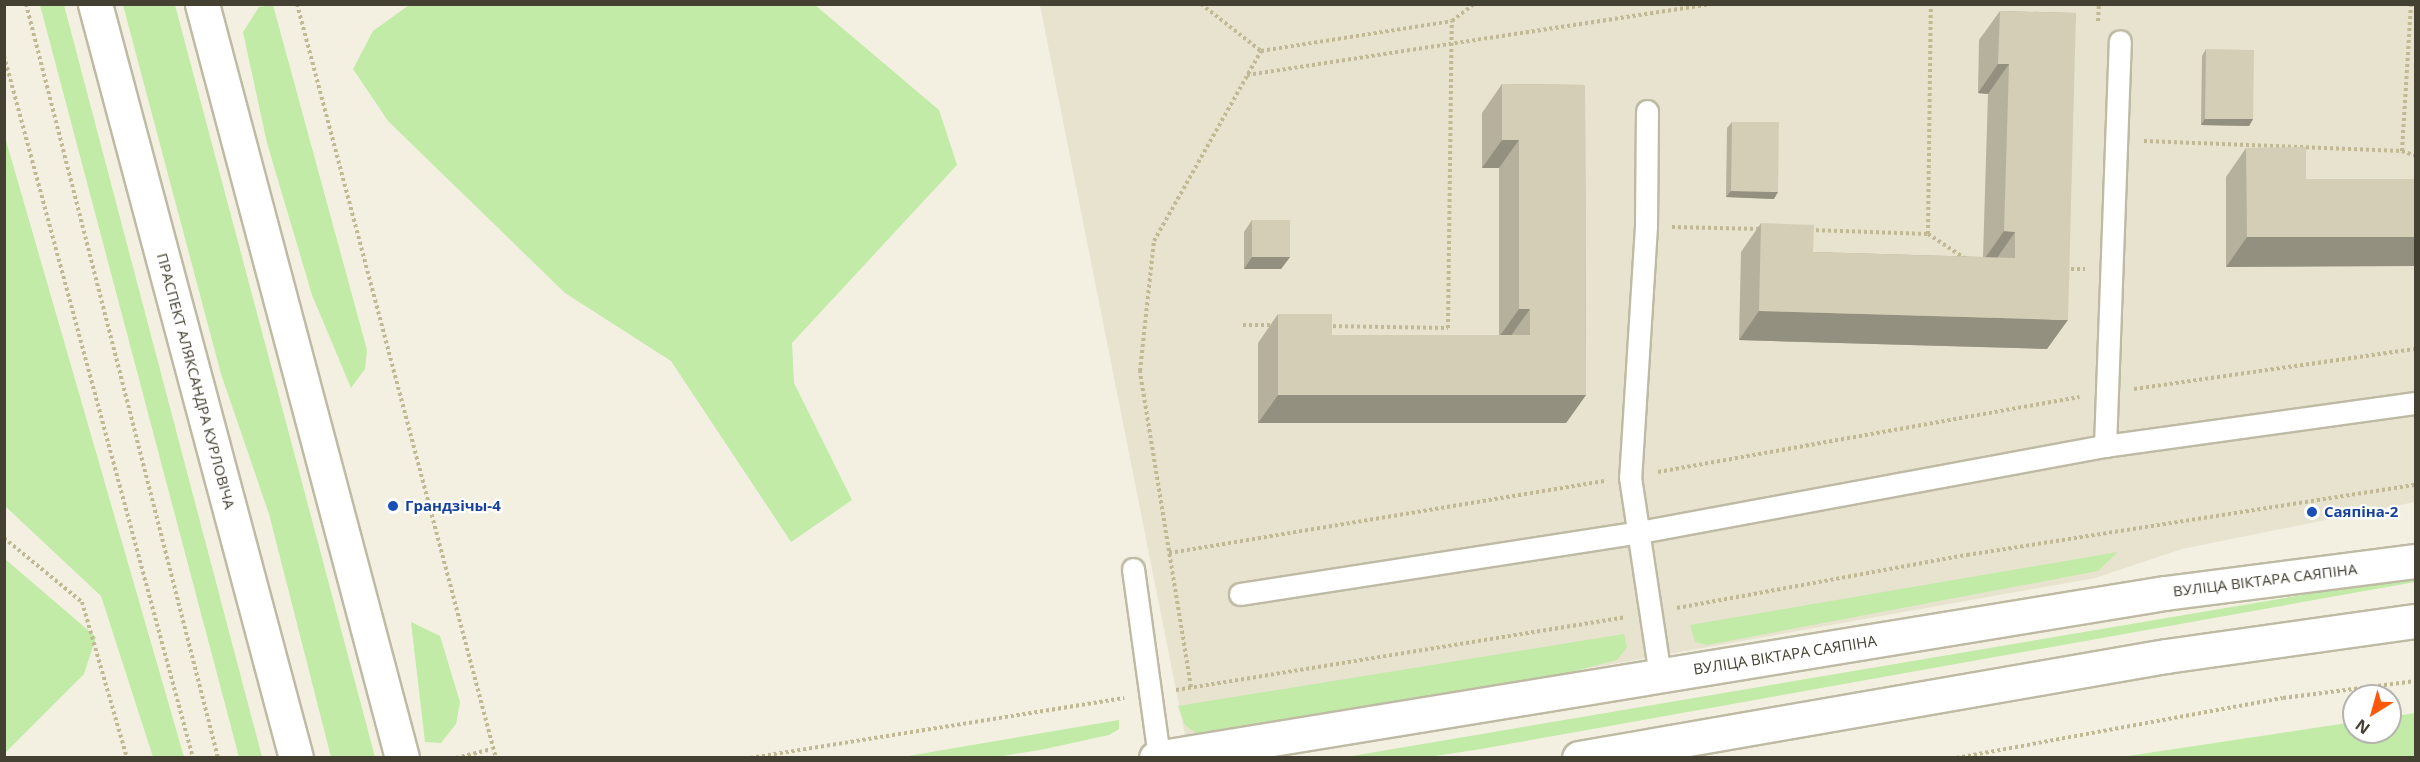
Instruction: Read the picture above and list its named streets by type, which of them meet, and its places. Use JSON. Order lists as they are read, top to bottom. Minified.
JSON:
{"streets":{"street":["ПРАСПЕКТ АЛЯКСАНДРА КУРЛОВІЧА","ВУЛІЦА ВІКТАРА САЯПІНА"]},"places":["Грандзічы-4","Саяпіна-2"],"north":"bottom left"}
